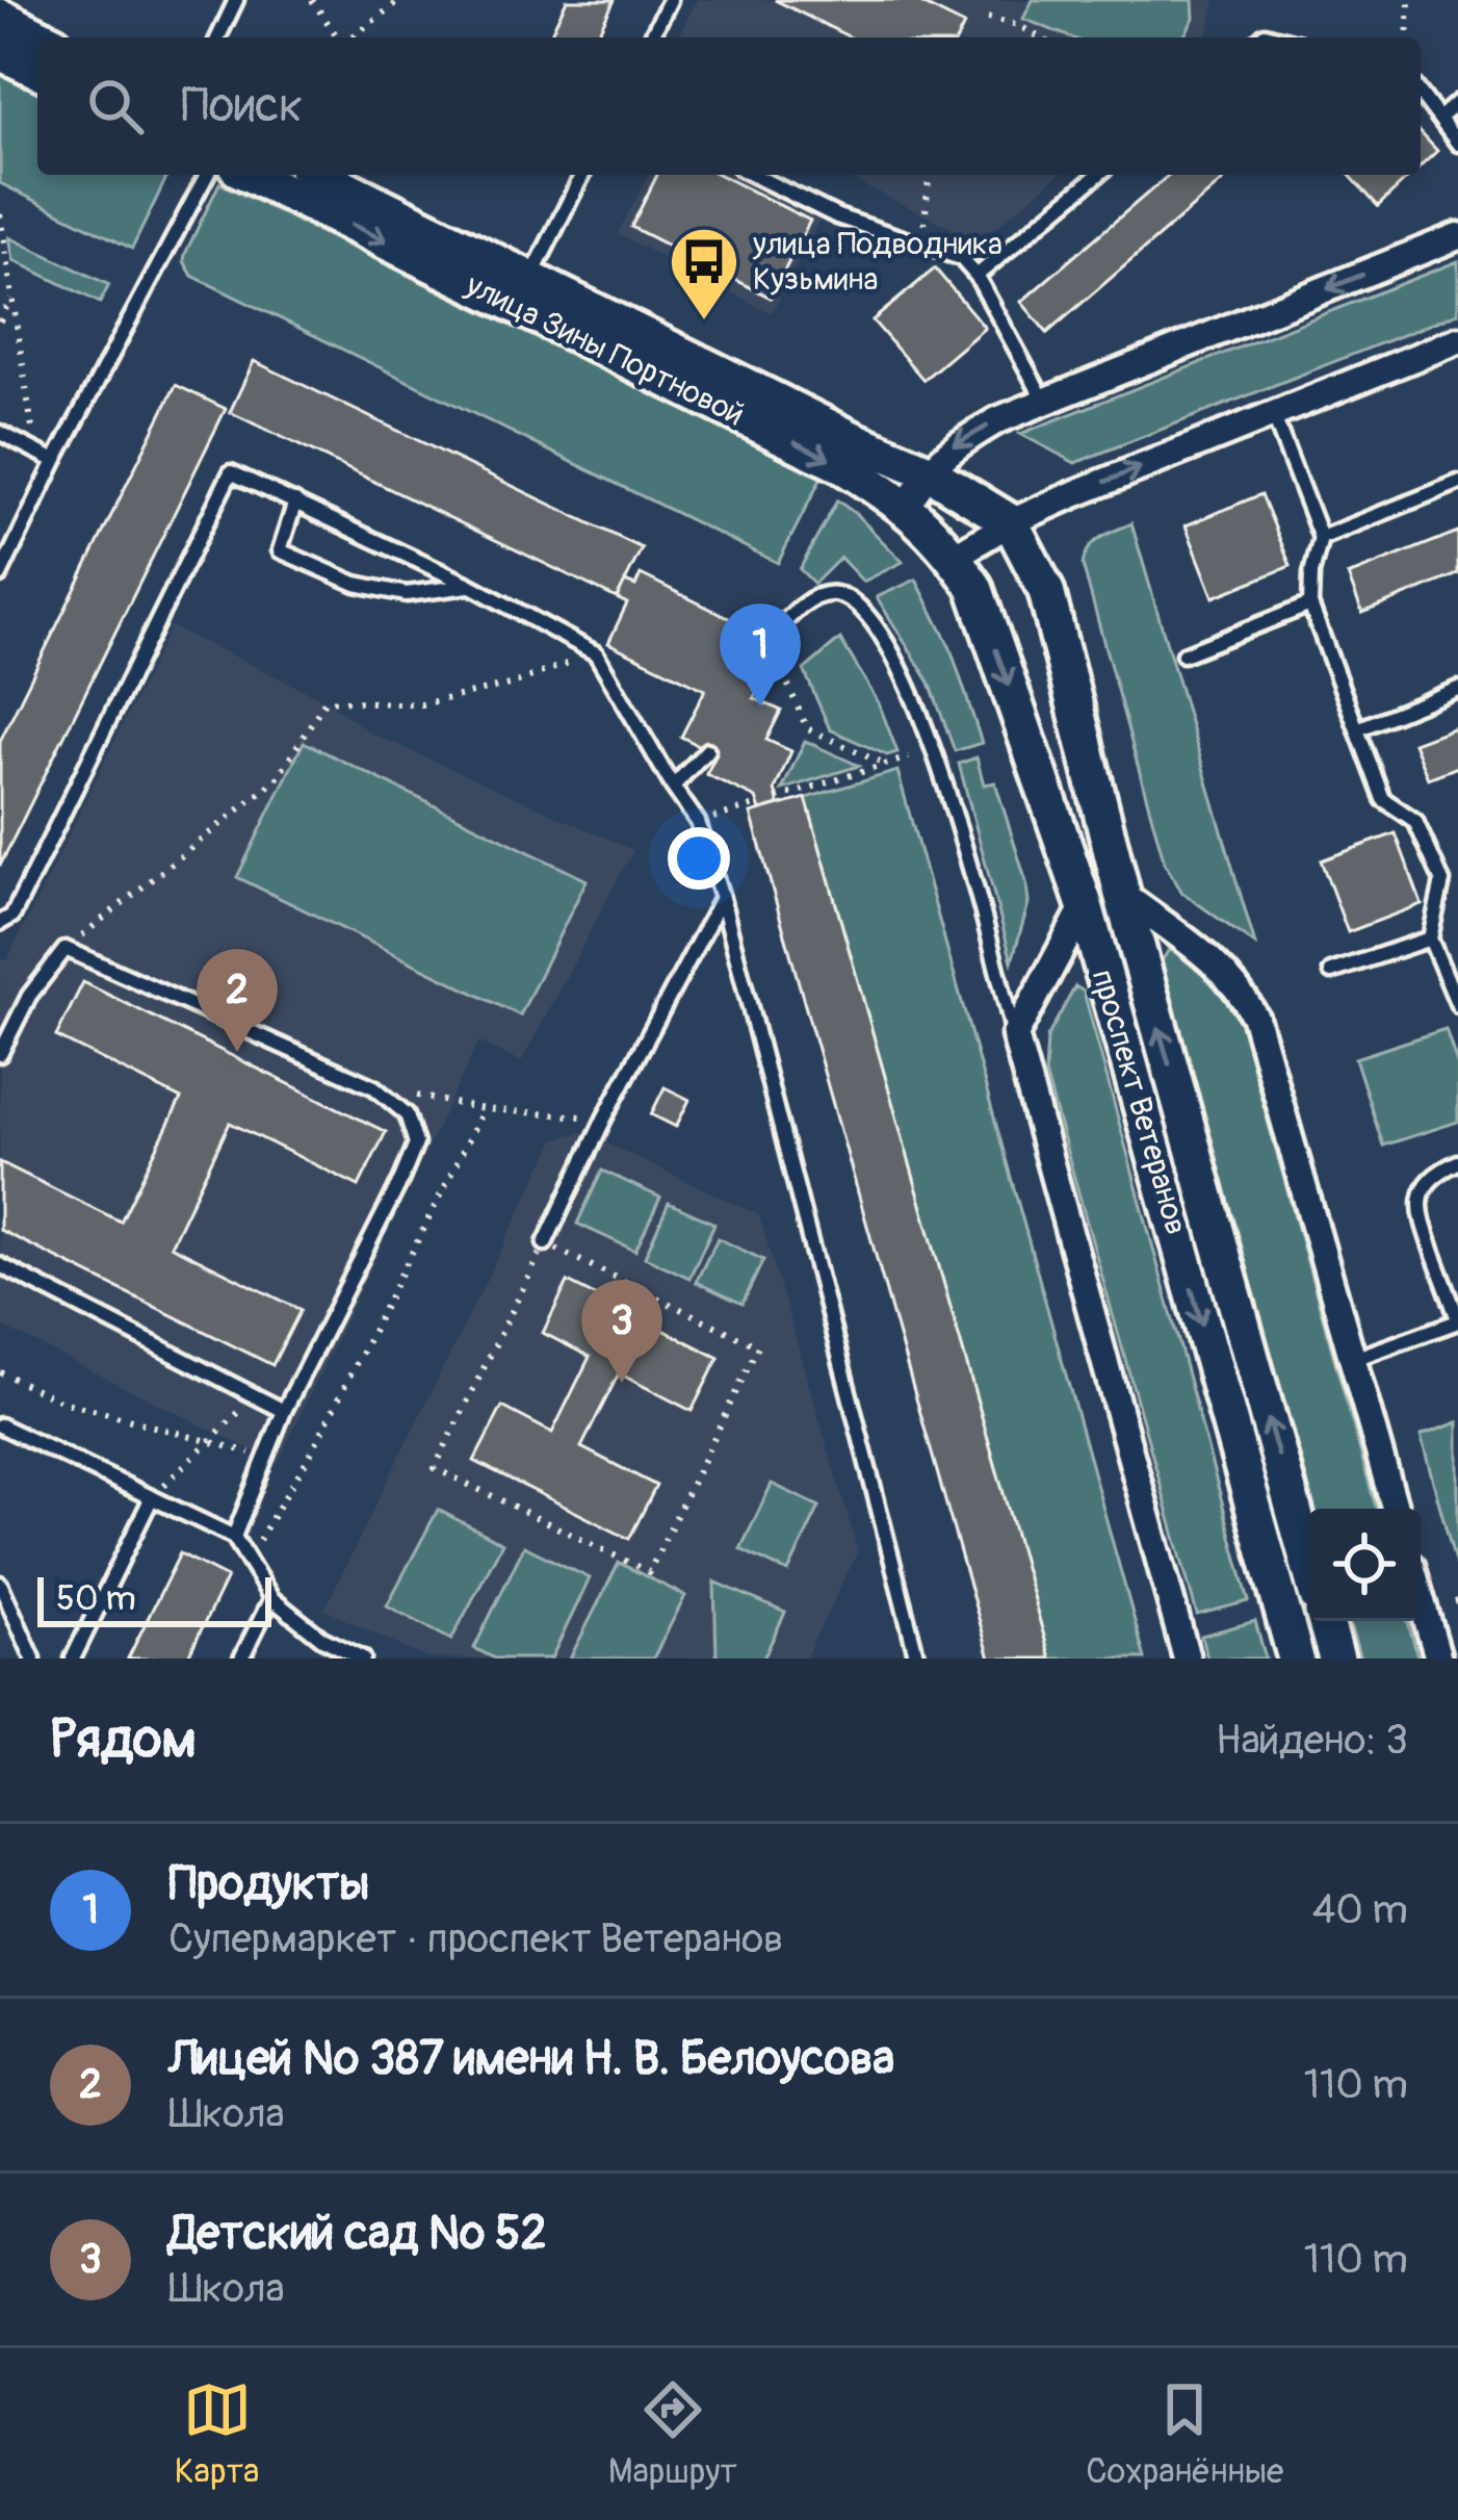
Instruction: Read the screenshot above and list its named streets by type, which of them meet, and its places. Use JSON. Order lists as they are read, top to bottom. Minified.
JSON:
{"streets":{"main road":["улица Зины Портновой","проспект Ветеранов"]},"crossings":[["улица Зины Портновой","проспект Ветеранов"]],"places":{"bus stop":["улица Подводника Кузьмина"]},"scale_bar":"50 m","page":{"search":"Поиск","pins":["1","2","3"],"scale":"50 m","heading":["Рядом","Найдено: 3"],"list":[{"mark":"1","name":"Продукты","note":"Супермаркет · проспект Ветеранов","value":"40 m"},{"mark":"2","name":"Лицей № 387 имени Н. В. Белоусова","note":"Школа","value":"110 m"},{"mark":"3","name":"Детский сад № 52","note":"Школа","value":"110 m"}],"nav":["Карта","Маршрут","Сохранённые"]}}
